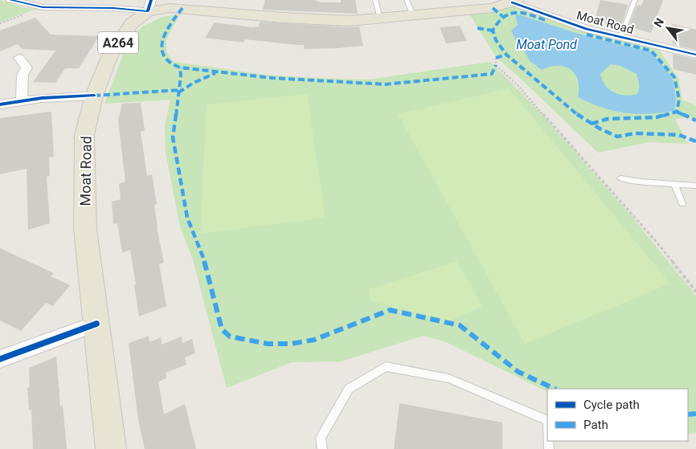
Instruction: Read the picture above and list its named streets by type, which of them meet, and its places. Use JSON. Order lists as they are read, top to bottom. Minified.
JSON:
{"streets":{"main road":["Moat Road","A264"]},"water":["Moat Pond"],"legend":["Cycle path","Path"],"north":"top left"}
